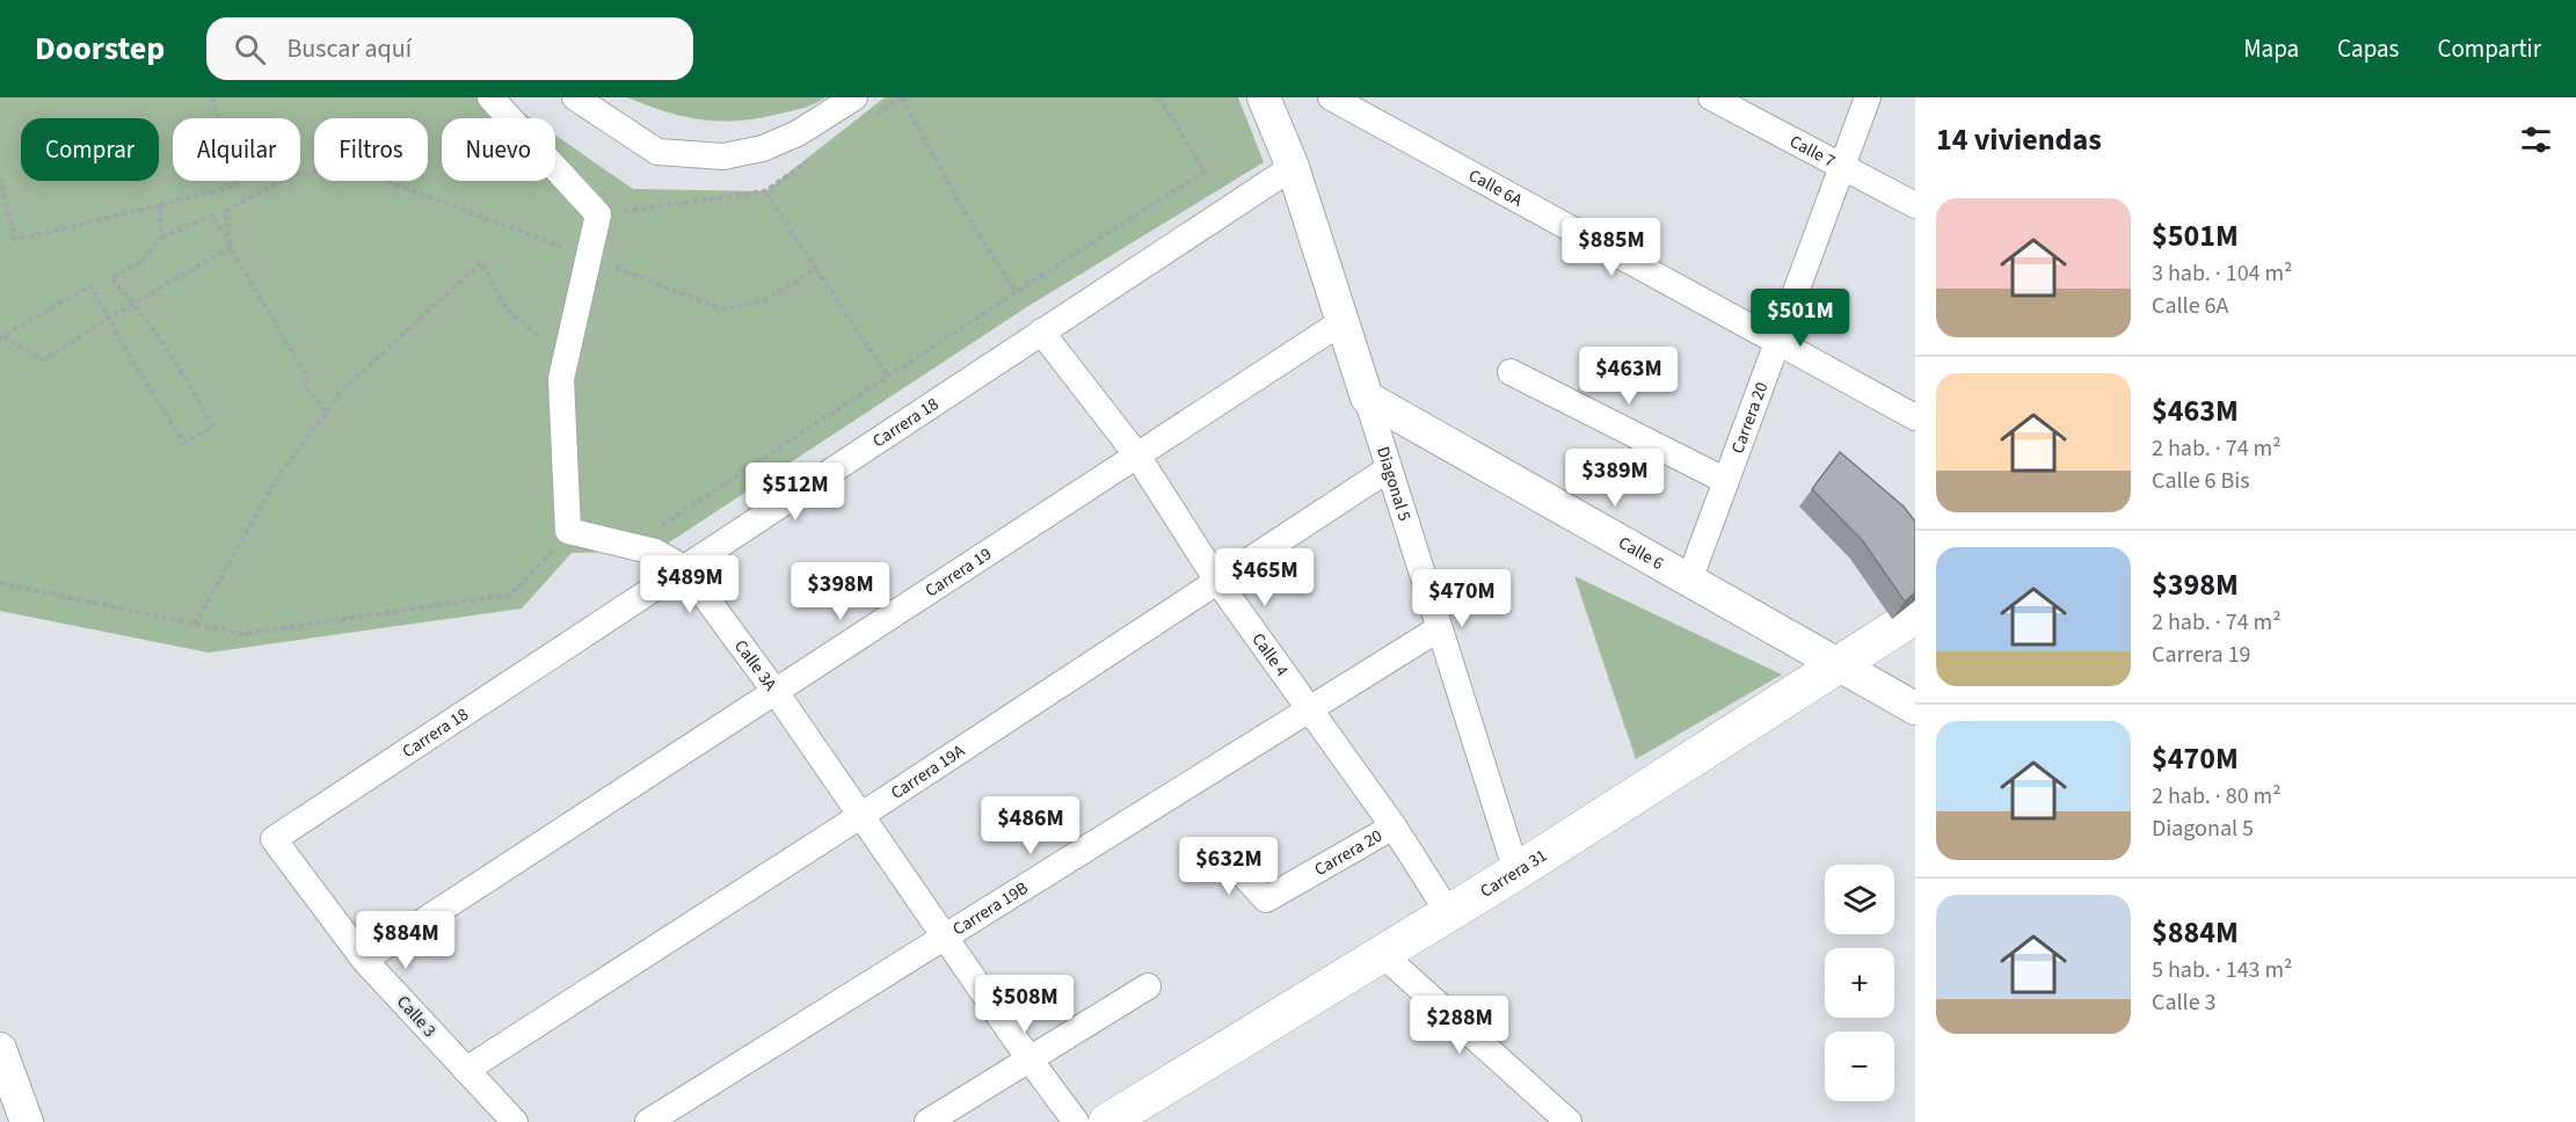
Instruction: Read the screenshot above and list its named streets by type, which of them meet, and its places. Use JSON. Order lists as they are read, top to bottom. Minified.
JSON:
{"streets":{"main road":["Carrera 31"],"street":["Calle 7","Calle 6A","Carrera 20","Carrera 18","Diagonal 5","Calle 6","Carrera 19","Calle 4","Calle 3A","Carrera 19A","Carrera 19B","Calle 3"]},"crossings":[["Calle 7","Carrera 20"],["Calle 6A","Carrera 20"],["Carrera 20","Calle 6"],["Carrera 20","Calle 4"],["Carrera 18","Diagonal 5"],["Carrera 18","Calle 4"],["Carrera 18","Calle 3A"],["Carrera 18","Calle 3"],["Diagonal 5","Calle 6"],["Diagonal 5","Carrera 19"],["Diagonal 5","Carrera 19A"],["Diagonal 5","Carrera 31"],["Diagonal 5","Carrera 19B"],["Calle 6","Carrera 31"],["Carrera 19","Calle 4"],["Carrera 19","Calle 3A"],["Carrera 19","Calle 3"],["Calle 4","Carrera 19A"],["Calle 4","Carrera 31"],["Calle 4","Carrera 19B"],["Calle 3A","Carrera 19A"],["Calle 3A","Carrera 19B"],["Carrera 19A","Calle 3"]],"page":{"header":"Doorstep","search":"Buscar aquí","nav":["Mapa","Capas","Compartir"],"heading":"14 viviendas","chip":["Comprar","Alquilar","Filtros","Nuevo"],"list":[{"name":"$501M","note":"3 hab. · 104 m² · Calle 6A"},{"name":"$463M","note":"2 hab. · 74 m² · Calle 6 Bis"},{"name":"$398M","note":"2 hab. · 74 m² · Carrera 19"},{"name":"$470M","note":"2 hab. · 80 m² · Diagonal 5"},{"name":"$884M","note":"5 hab. · 143 m² · Calle 3"}],"price":["$885M","$501M","$463M","$389M","$512M","$465M","$489M","$398M","$470M","$486M","$632M","$884M","$508M","$288M"],"map_buttons":["+","−"]}}
